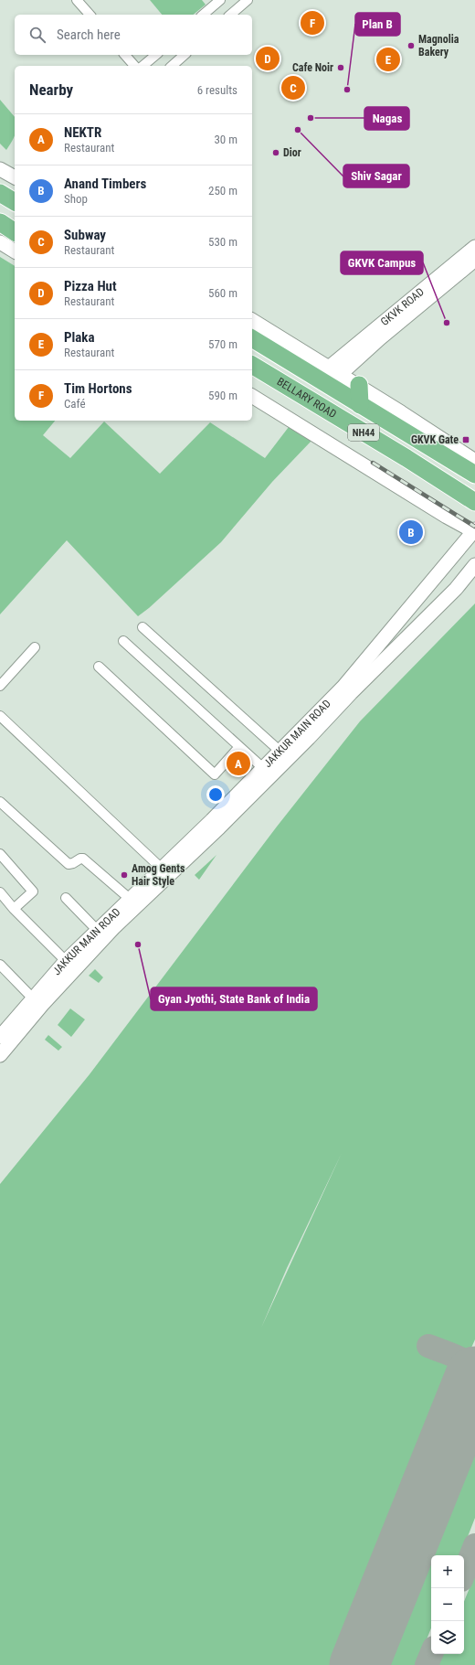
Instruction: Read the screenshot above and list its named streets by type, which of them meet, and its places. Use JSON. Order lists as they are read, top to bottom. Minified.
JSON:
{"streets":{"highway":["BELLARY ROAD","NH44"],"main road":["GKVK ROAD","JAKKUR MAIN ROAD"]},"places":{"other":["Magnolia Bakery","Cafe Noir","Plan B","Nagas","Shiv Sagar","Dior","GKVK Campus","Amog Gents Hair Style","Gyan Jyothi, State Bank of India"],"transit":["GKVK Gate"]},"page":{"pins":["F","D","E","C","B","A"],"search":"Search here","heading":["Nearby","6 results"],"list":[{"mark":"A","name":"NEKTR","note":"Restaurant","value":"30 m"},{"mark":"B","name":"Anand Timbers","note":"Shop","value":"250 m"},{"mark":"C","name":"Subway","note":"Restaurant","value":"530 m"},{"mark":"D","name":"Pizza Hut","note":"Restaurant","value":"560 m"},{"mark":"E","name":"Plaka","note":"Restaurant","value":"570 m"},{"mark":"F","name":"Tim Hortons","note":"Café","value":"590 m"}],"map_buttons":["+","−"]}}
